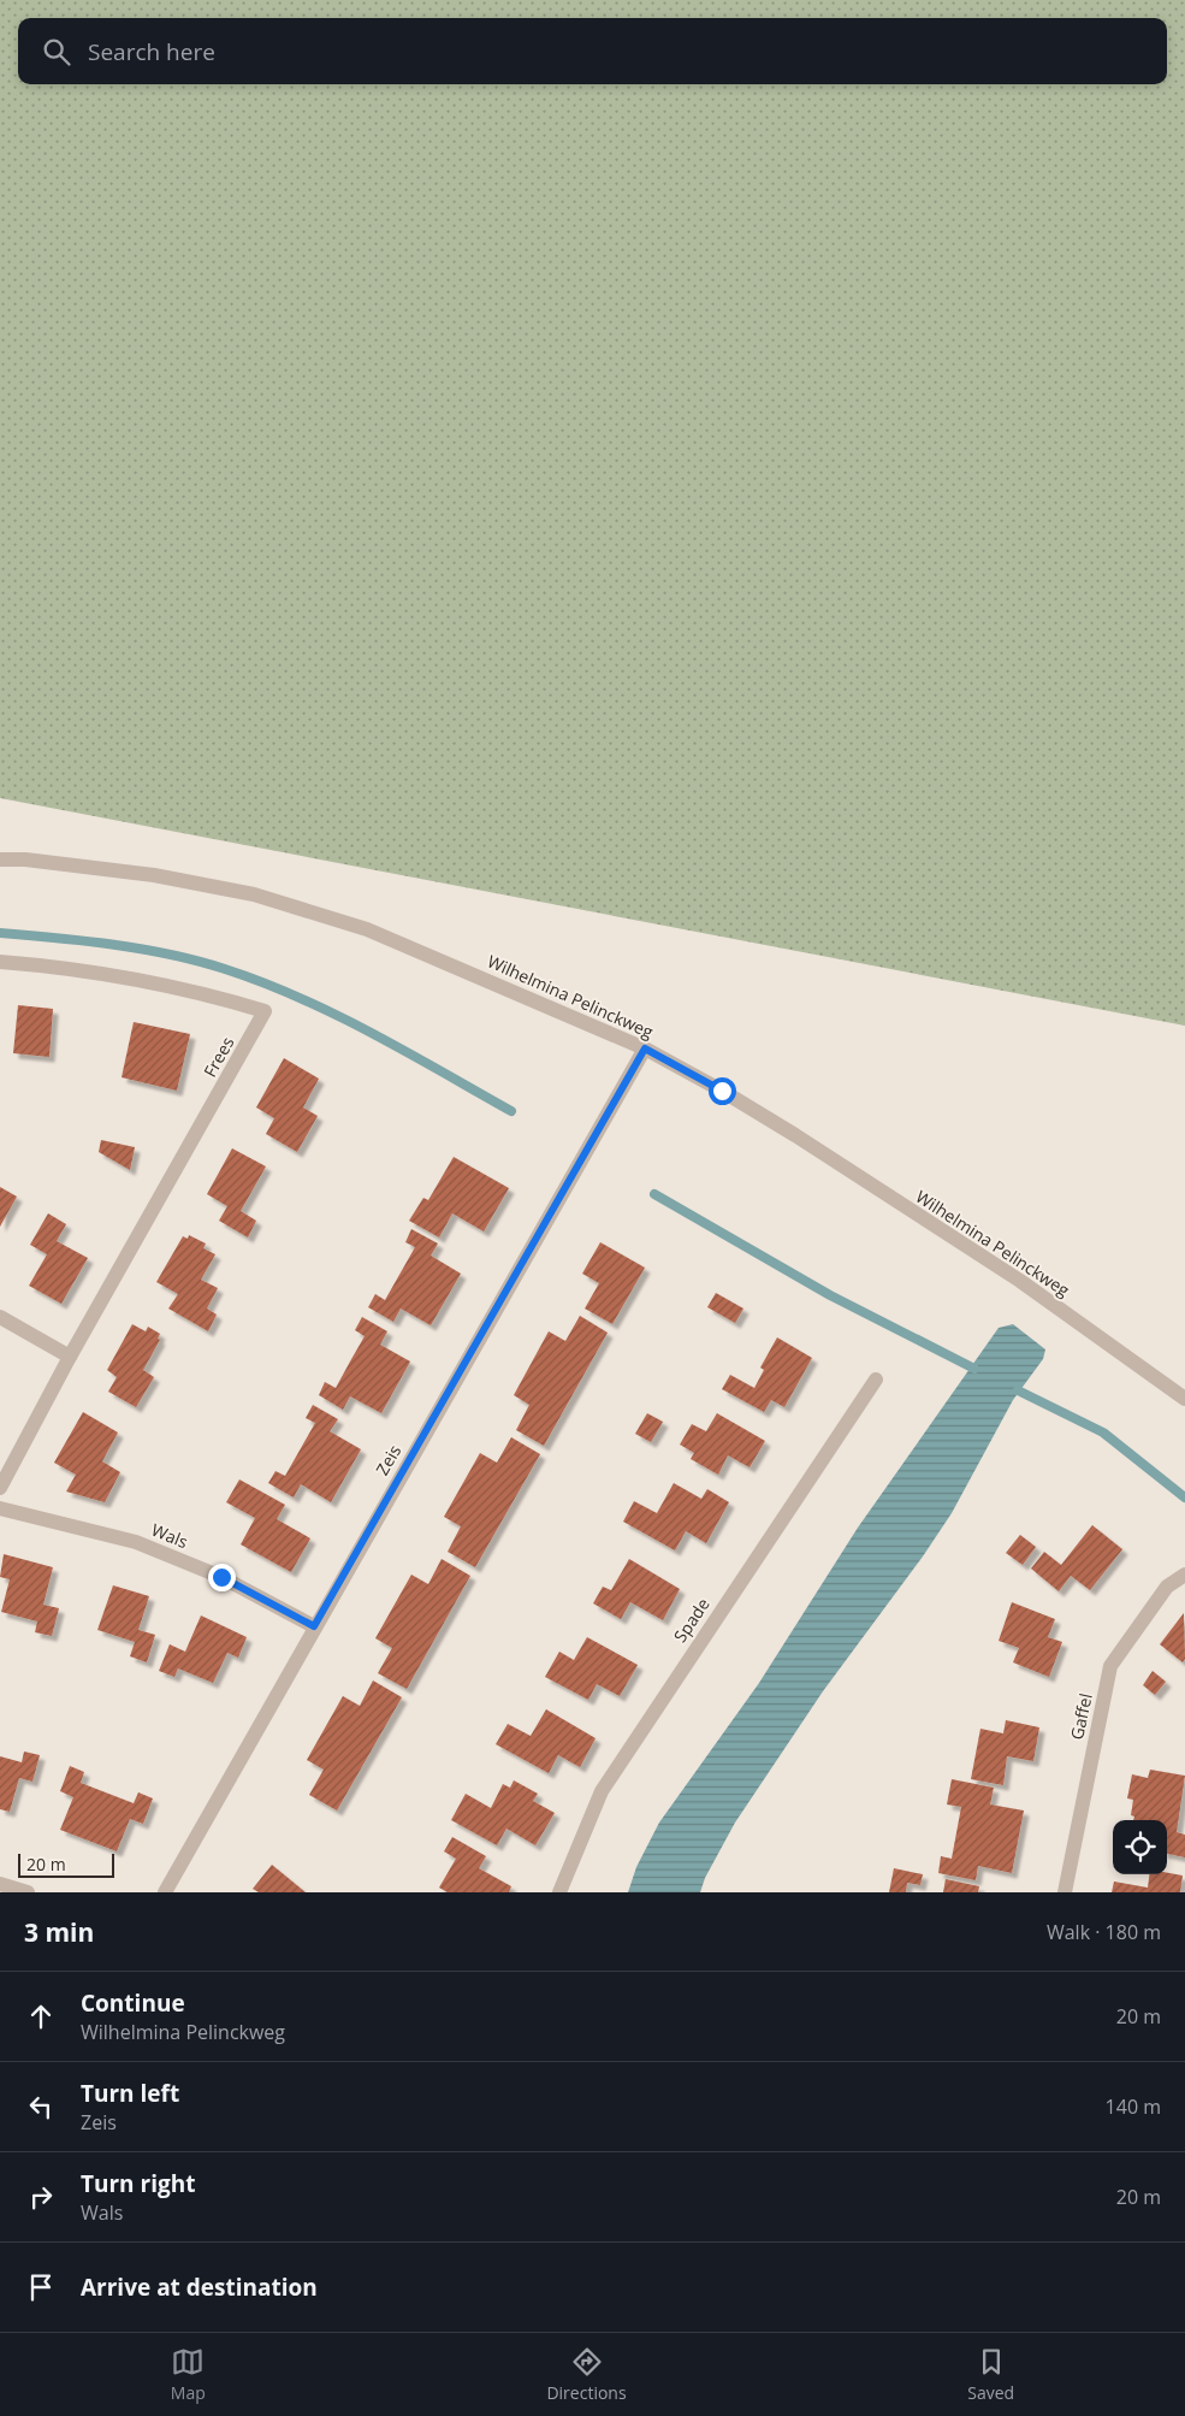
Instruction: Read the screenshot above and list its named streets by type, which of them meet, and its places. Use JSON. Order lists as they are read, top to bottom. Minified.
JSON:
{"streets":{"street":["Wilhelmina Pelinckweg","Frees","Zeis","Wals","Spade","Gaffel"]},"crossings":[["Wilhelmina Pelinckweg","Zeis"],["Zeis","Wals"]],"scale_bar":"20 m","page":{"search":"Search here","scale":"20 m","heading":["3 min","Walk · 180 m"],"list":[["Continue","Wilhelmina Pelinckweg","20 m"],["Turn left","Zeis","140 m"],["Turn right","Wals","20 m"],"Arrive at destination"],"nav":["Map","Directions","Saved"]}}
